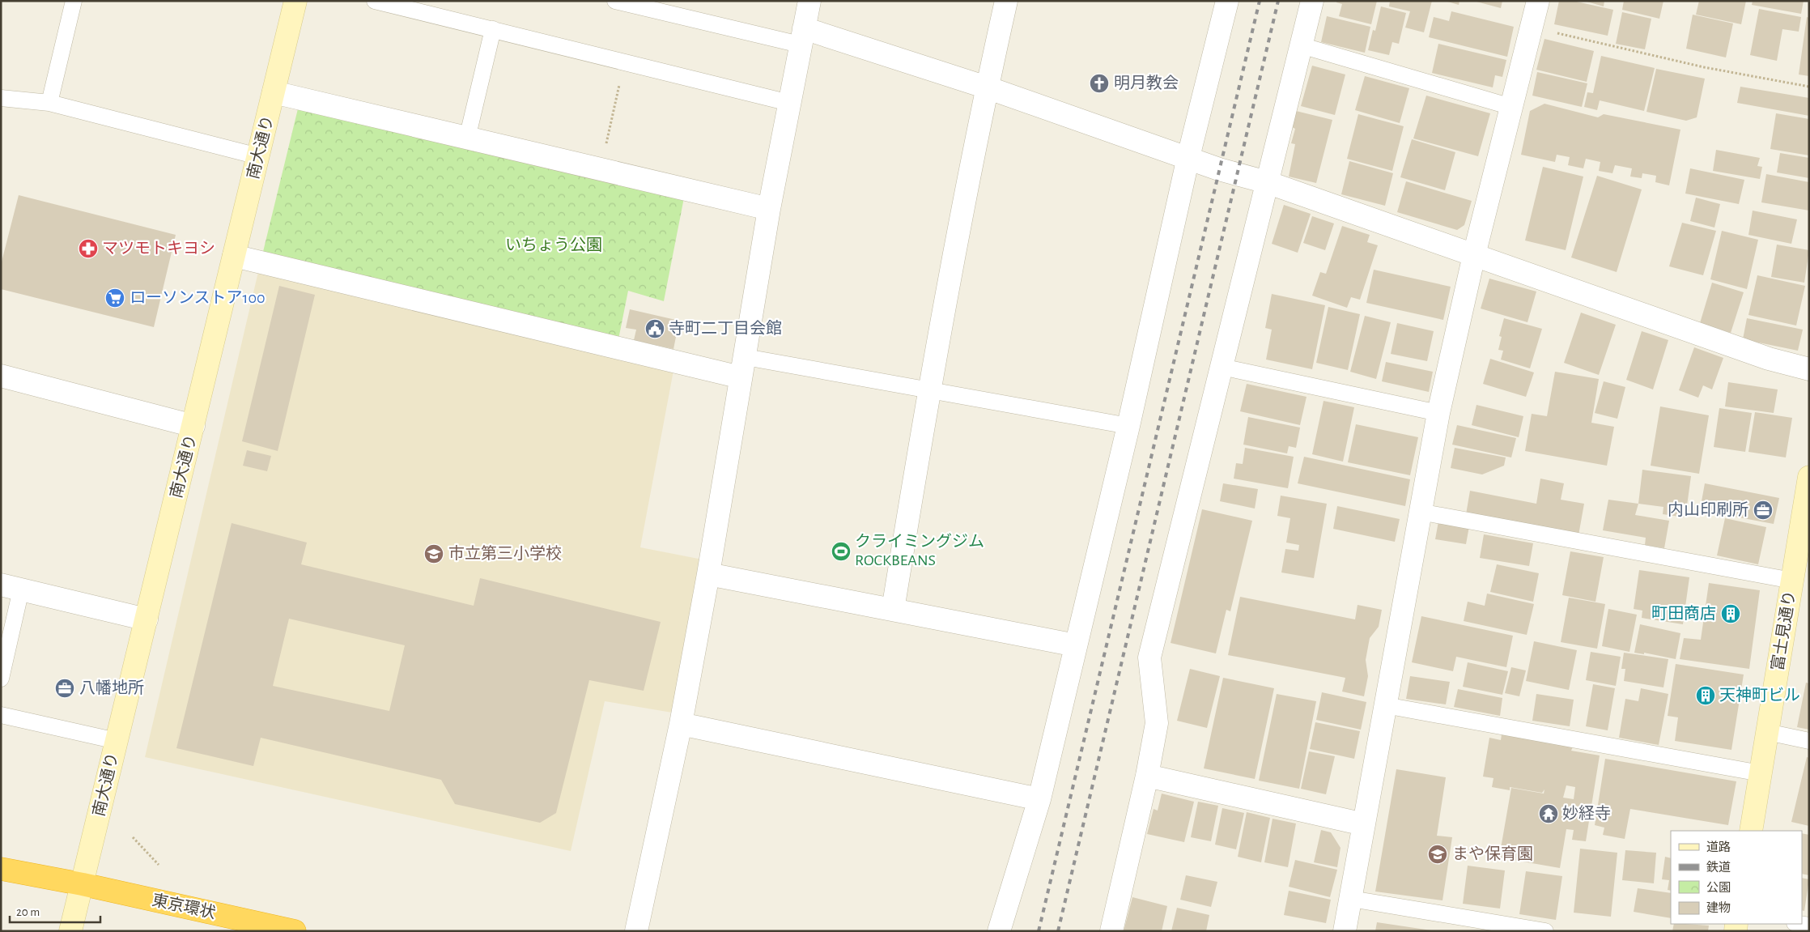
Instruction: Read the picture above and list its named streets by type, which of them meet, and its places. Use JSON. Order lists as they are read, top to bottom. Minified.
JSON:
{"streets":{"highway":["東京環状"],"street":["南大通り","富士見通り"]},"crossings":[["南大通り","東京環状"]],"parks":["いちょう公園"],"places":{"church":["明月教会"],"pharmacy":["マツモトキヨシ"],"supermarket":["ローソンストア100"],"public building":["寺町二丁目会館"],"office":["内山印刷所","八幡地所"],"sports":["クライミングジム ROCKBEANS"],"school or university":["市立第三小学校","まや保育園"],"building":["町田商店","天神町ビル"],"temple":["妙経寺"]},"legend":["道路","鉄道","公園","建物"],"scale_bar":"20 m"}
